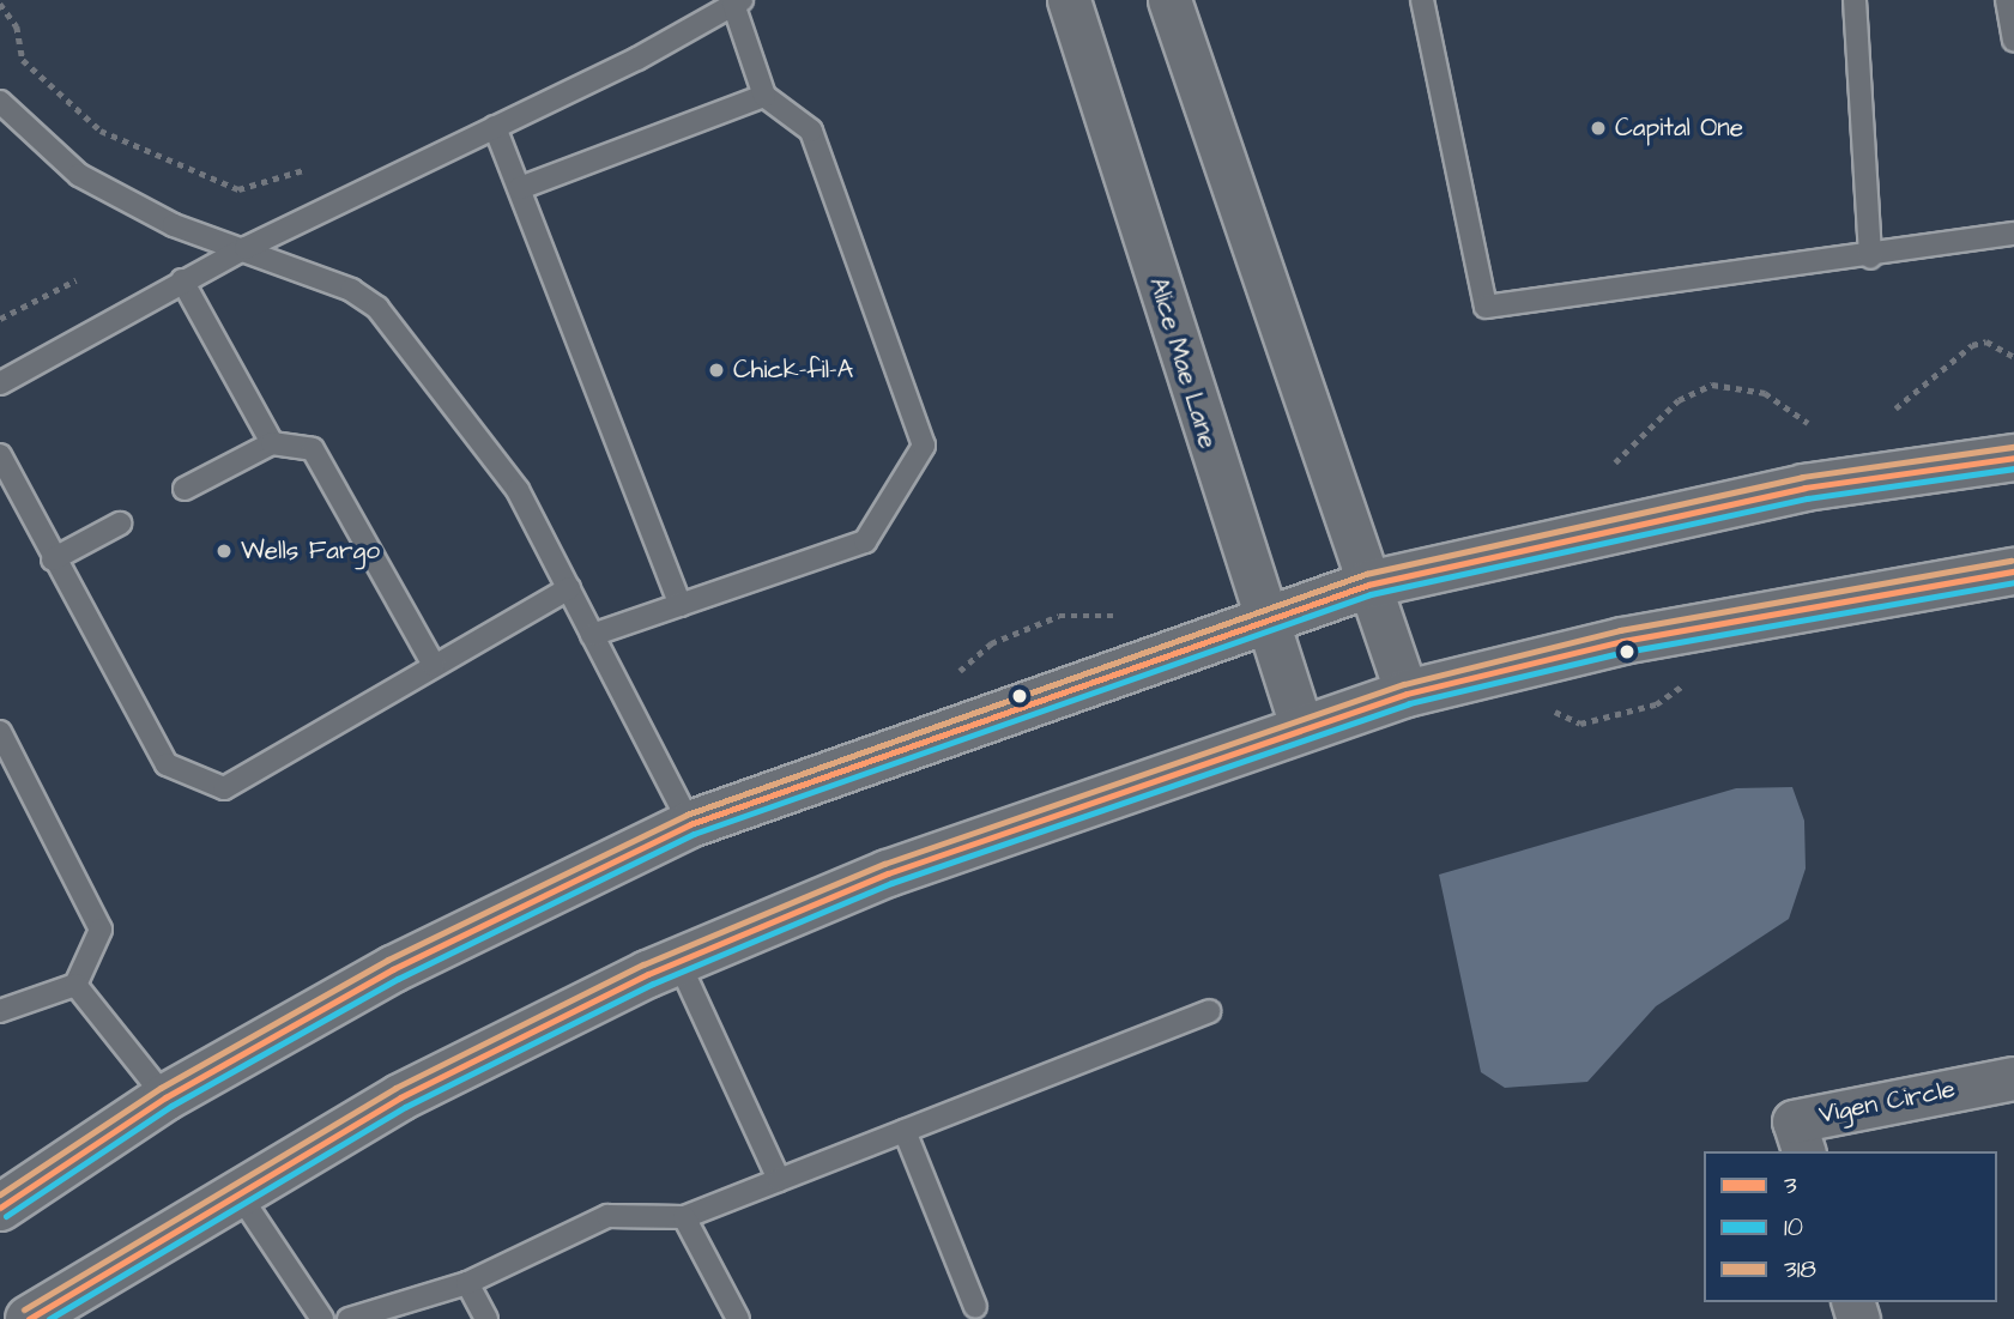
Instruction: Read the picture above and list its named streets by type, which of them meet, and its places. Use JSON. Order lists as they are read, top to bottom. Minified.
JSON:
{"streets":{"street":["Alice Mae Lane","Vigen Circle"]},"places":["Capital One","Chick-fil-A","Wells Fargo"],"lines":["transit line 318","transit line 3","transit line 10"],"legend":["3","10","318"]}
